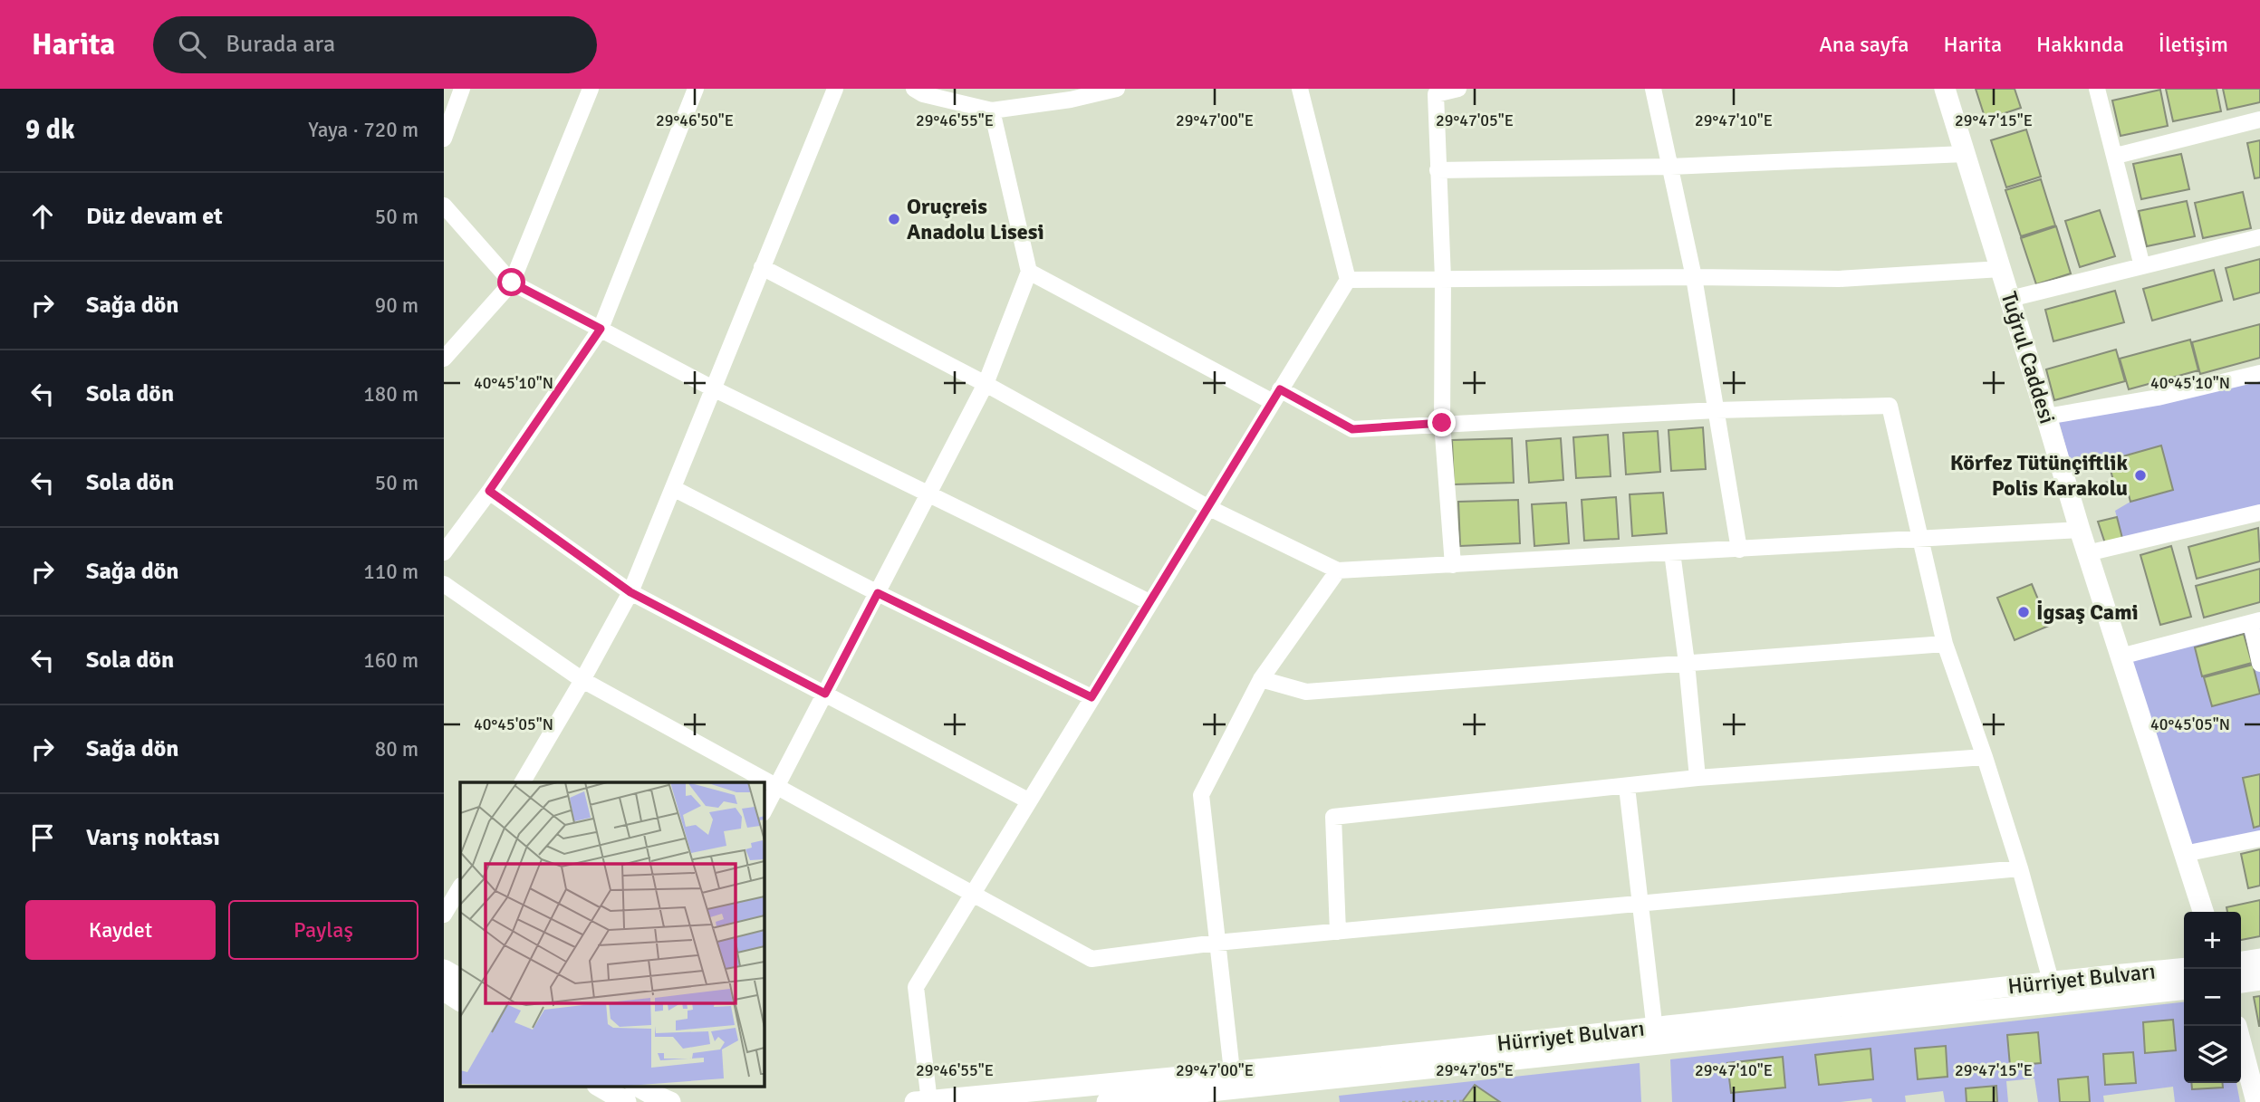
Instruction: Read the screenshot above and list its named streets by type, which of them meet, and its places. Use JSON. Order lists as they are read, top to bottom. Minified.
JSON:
{"streets":{"main road":["Tuğrul Caddesi","Hürriyet Bulvarı"]},"places":["Oruçreis Anadolu Lisesi","Körfez Tütünçiftlik Polis Karakolu","İgsaş Cami"],"page":{"header":"Harita","search":"Burada ara","nav":["Ana sayfa","Harita","Hakkında","İletişim"],"heading":["9 dk","Yaya · 720 m"],"list":[["Düz devam et","50 m"],["Sağa dön","90 m"],["Sola dön","180 m"],["Sola dön","50 m"],["Sağa dön","110 m"],["Sola dön","160 m"],["Sağa dön","80 m"],"Varış noktası"],"buttons":["Kaydet","Paylaş"],"map_buttons":["+","−"]},"coordinates":["29°46'50\"E","29°46'55\"E","29°47'00\"E","29°47'05\"E","29°47'10\"E","29°47'15\"E","40°45'10\"N","40°45'05\"N"]}
